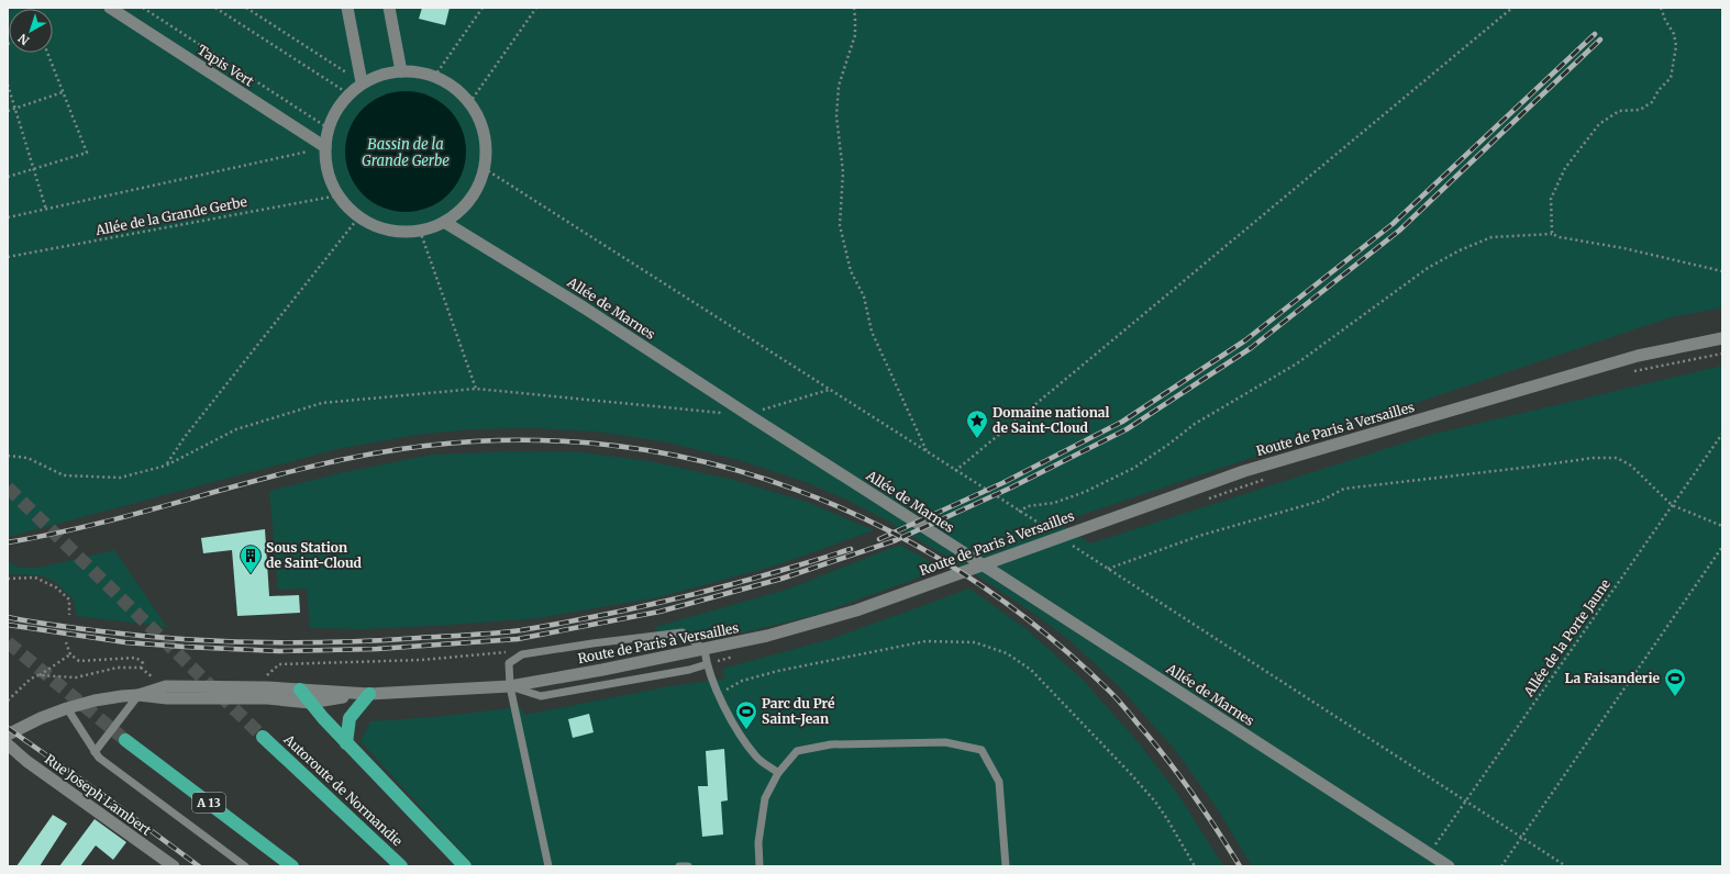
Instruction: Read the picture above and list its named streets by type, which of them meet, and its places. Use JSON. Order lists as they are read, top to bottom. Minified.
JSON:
{"streets":{"highway":["Autoroute de Normandie","A 13"],"street":["Tapis Vert","Allée de Marnes","Route de Paris à Versailles","Rue Joseph Lambert"],"path":["Allée de la Grande Gerbe","Allée de la Porte Jaune"]},"crossings":[["Allée de Marnes","Allée de la Porte Jaune"]],"water":["Bassin de la Grande Gerbe"],"places":{"place":["Domaine national de Saint-Cloud"],"building":["Sous Station de Saint-Cloud"],"sports":["La Faisanderie","Parc du Pré Saint-Jean"]},"north":"bottom left"}
